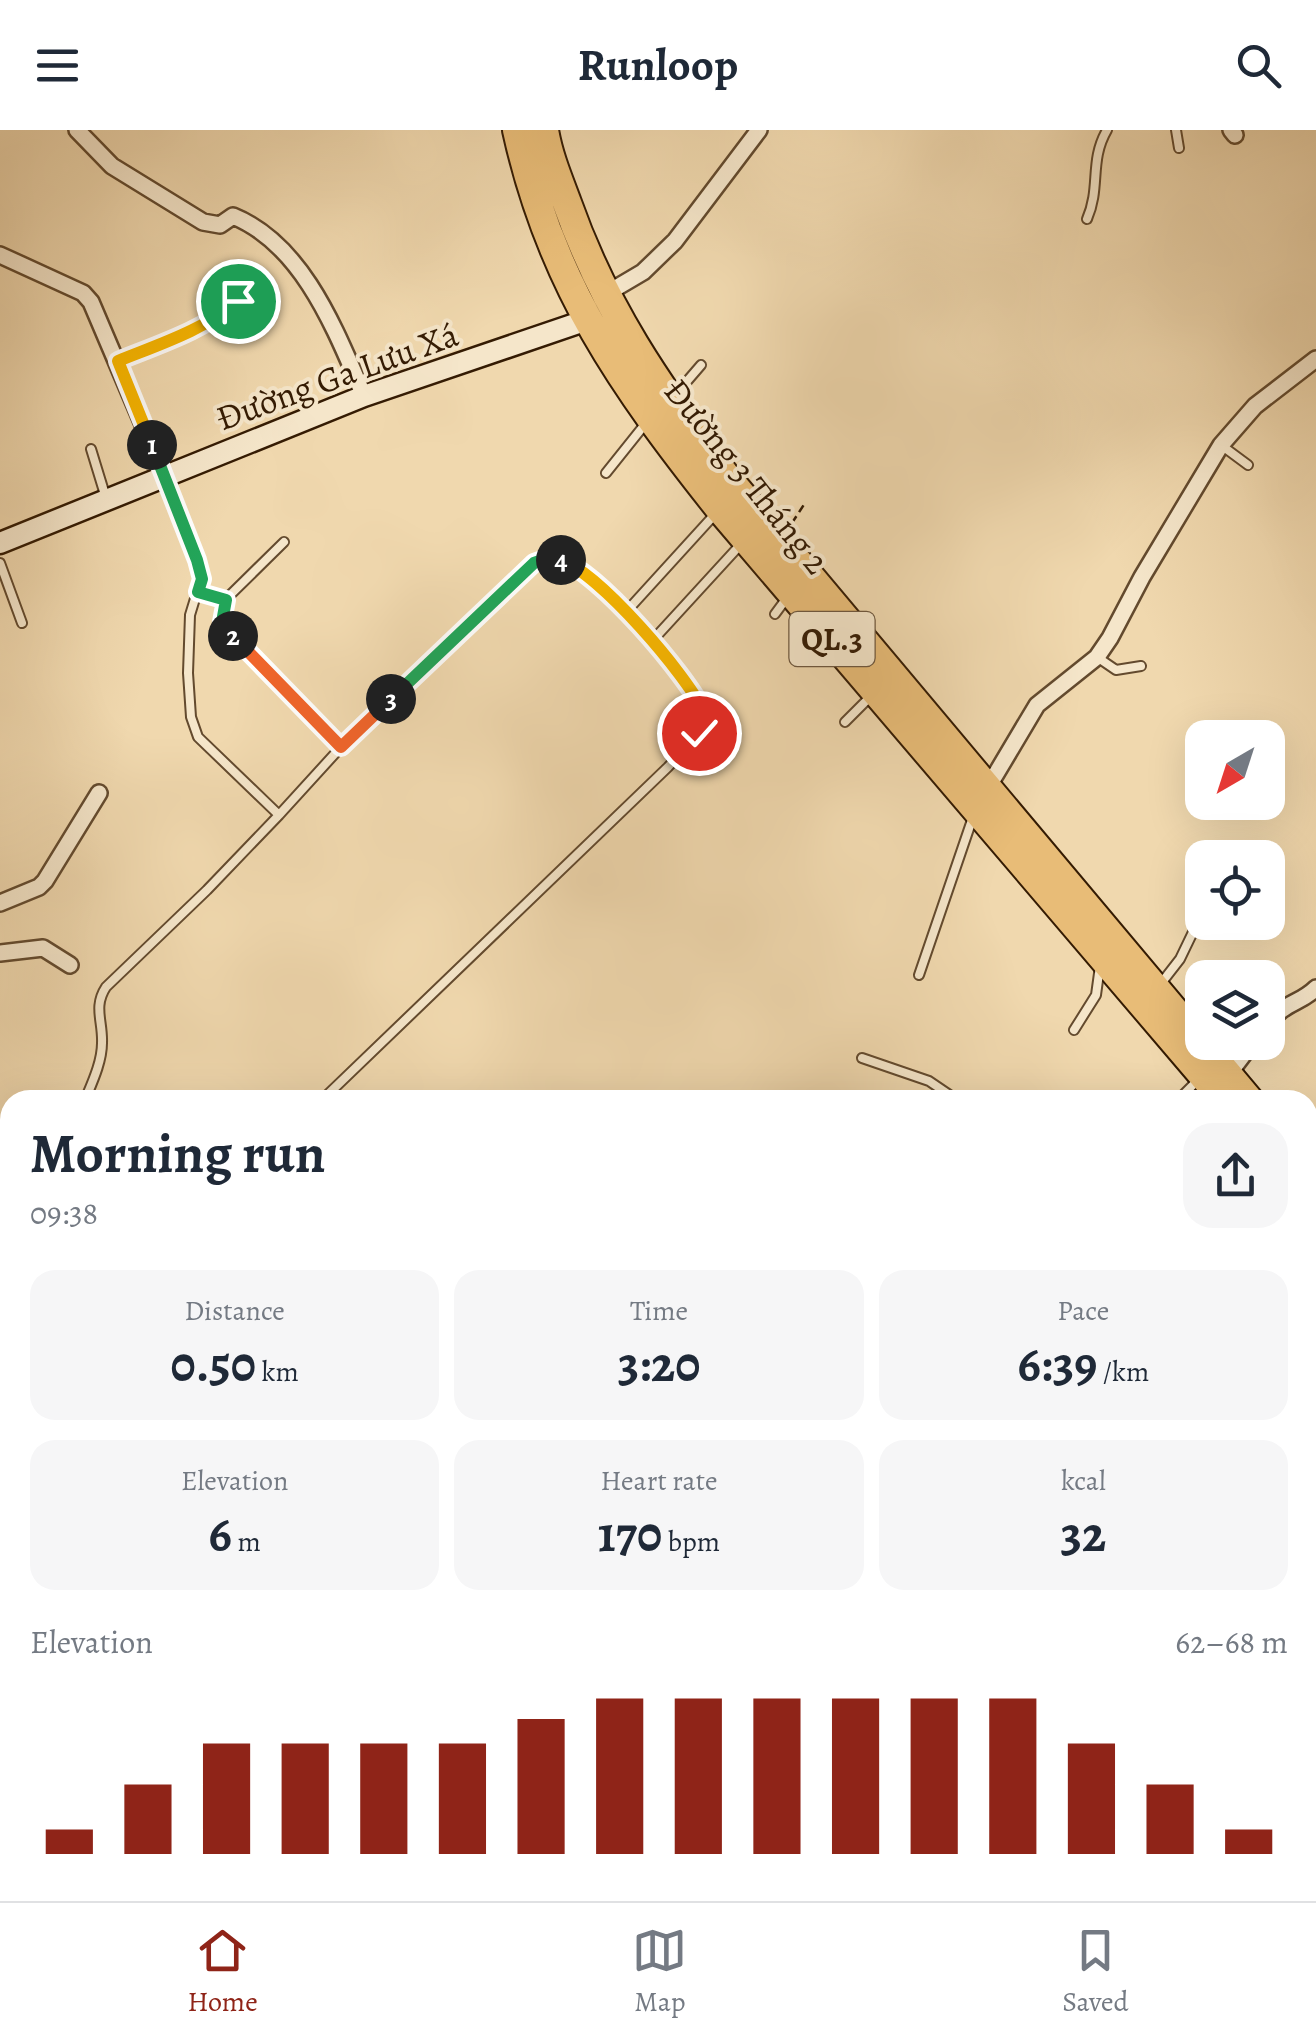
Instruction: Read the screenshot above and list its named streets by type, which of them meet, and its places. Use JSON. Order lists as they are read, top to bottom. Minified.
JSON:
{"streets":{"highway":["Đường 3 Tháng 2","QL.3"],"street":["Đường Ga Lưu Xá"]},"crossings":[["Đường Ga Lưu Xá","Đường 3 Tháng 2"]],"north":"bottom left","page":{"header":"Runloop","pins":["1","4","2","3"],"heading":["Morning run","09:38"],"stats":[["Distance","0.50 km"],["Time","3:20"],["Pace","6:39 /km"],["Elevation","6 m"],["Heart rate","170 bpm"],["kcal","32"]],"chart":["Elevation","62–68 m"],"tabs":["Home","Map","Saved"]}}
